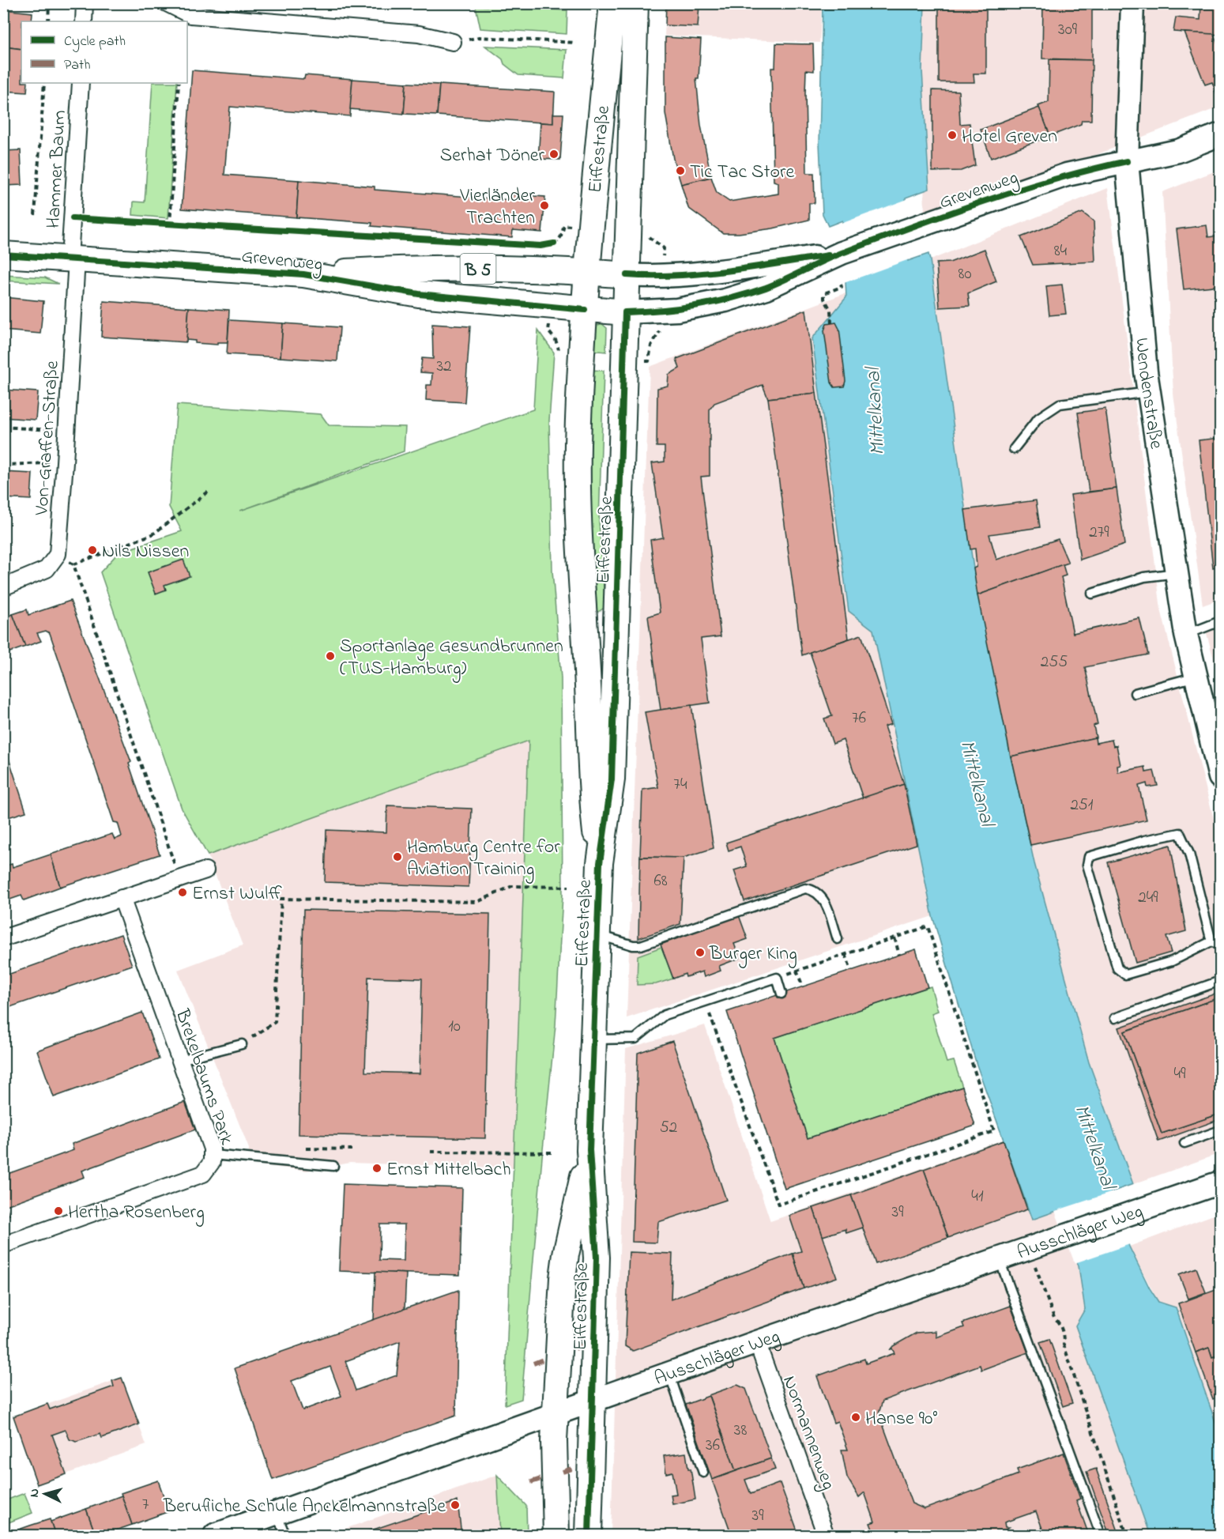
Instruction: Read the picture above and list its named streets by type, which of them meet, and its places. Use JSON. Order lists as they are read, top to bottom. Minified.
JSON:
{"streets":{"main road":["Eiffestraße","Grevenweg","B 5"],"street":["Hammer Baum","Wendenstraße","Von-Graffen-Straße","Brekelbaums Park","Ausschläger Weg","Normannenweg"]},"crossings":[["Eiffestraße","Grevenweg"],["Eiffestraße","Ausschläger Weg"],["Hammer Baum","Grevenweg"],["Hammer Baum","Von-Graffen-Straße"],["Grevenweg","Wendenstraße"],["Grevenweg","Von-Graffen-Straße"],["Ausschläger Weg","Normannenweg"]],"water":["Mittelkanal"],"places":["Hotel Greven","Serhat Döner","Tic Tac Store","Vierländer Trachten","Nils Nissen","Sportanlage Gesundbrunnen (TUS-Hamburg)","Hamburg Centre for Aviation Training","Ernst Wulff","Burger King","Ernst Mittelbach","Hertha Rosenberg","Hanse 90°","Berufliche Schule Anckelmannstraße"],"house_numbers":["309","84","80","32","279","255","76","74","251","68","249","10","49","52","41","39","38","36","7","39"],"legend":["Cycle path","Path"],"north":"left"}
